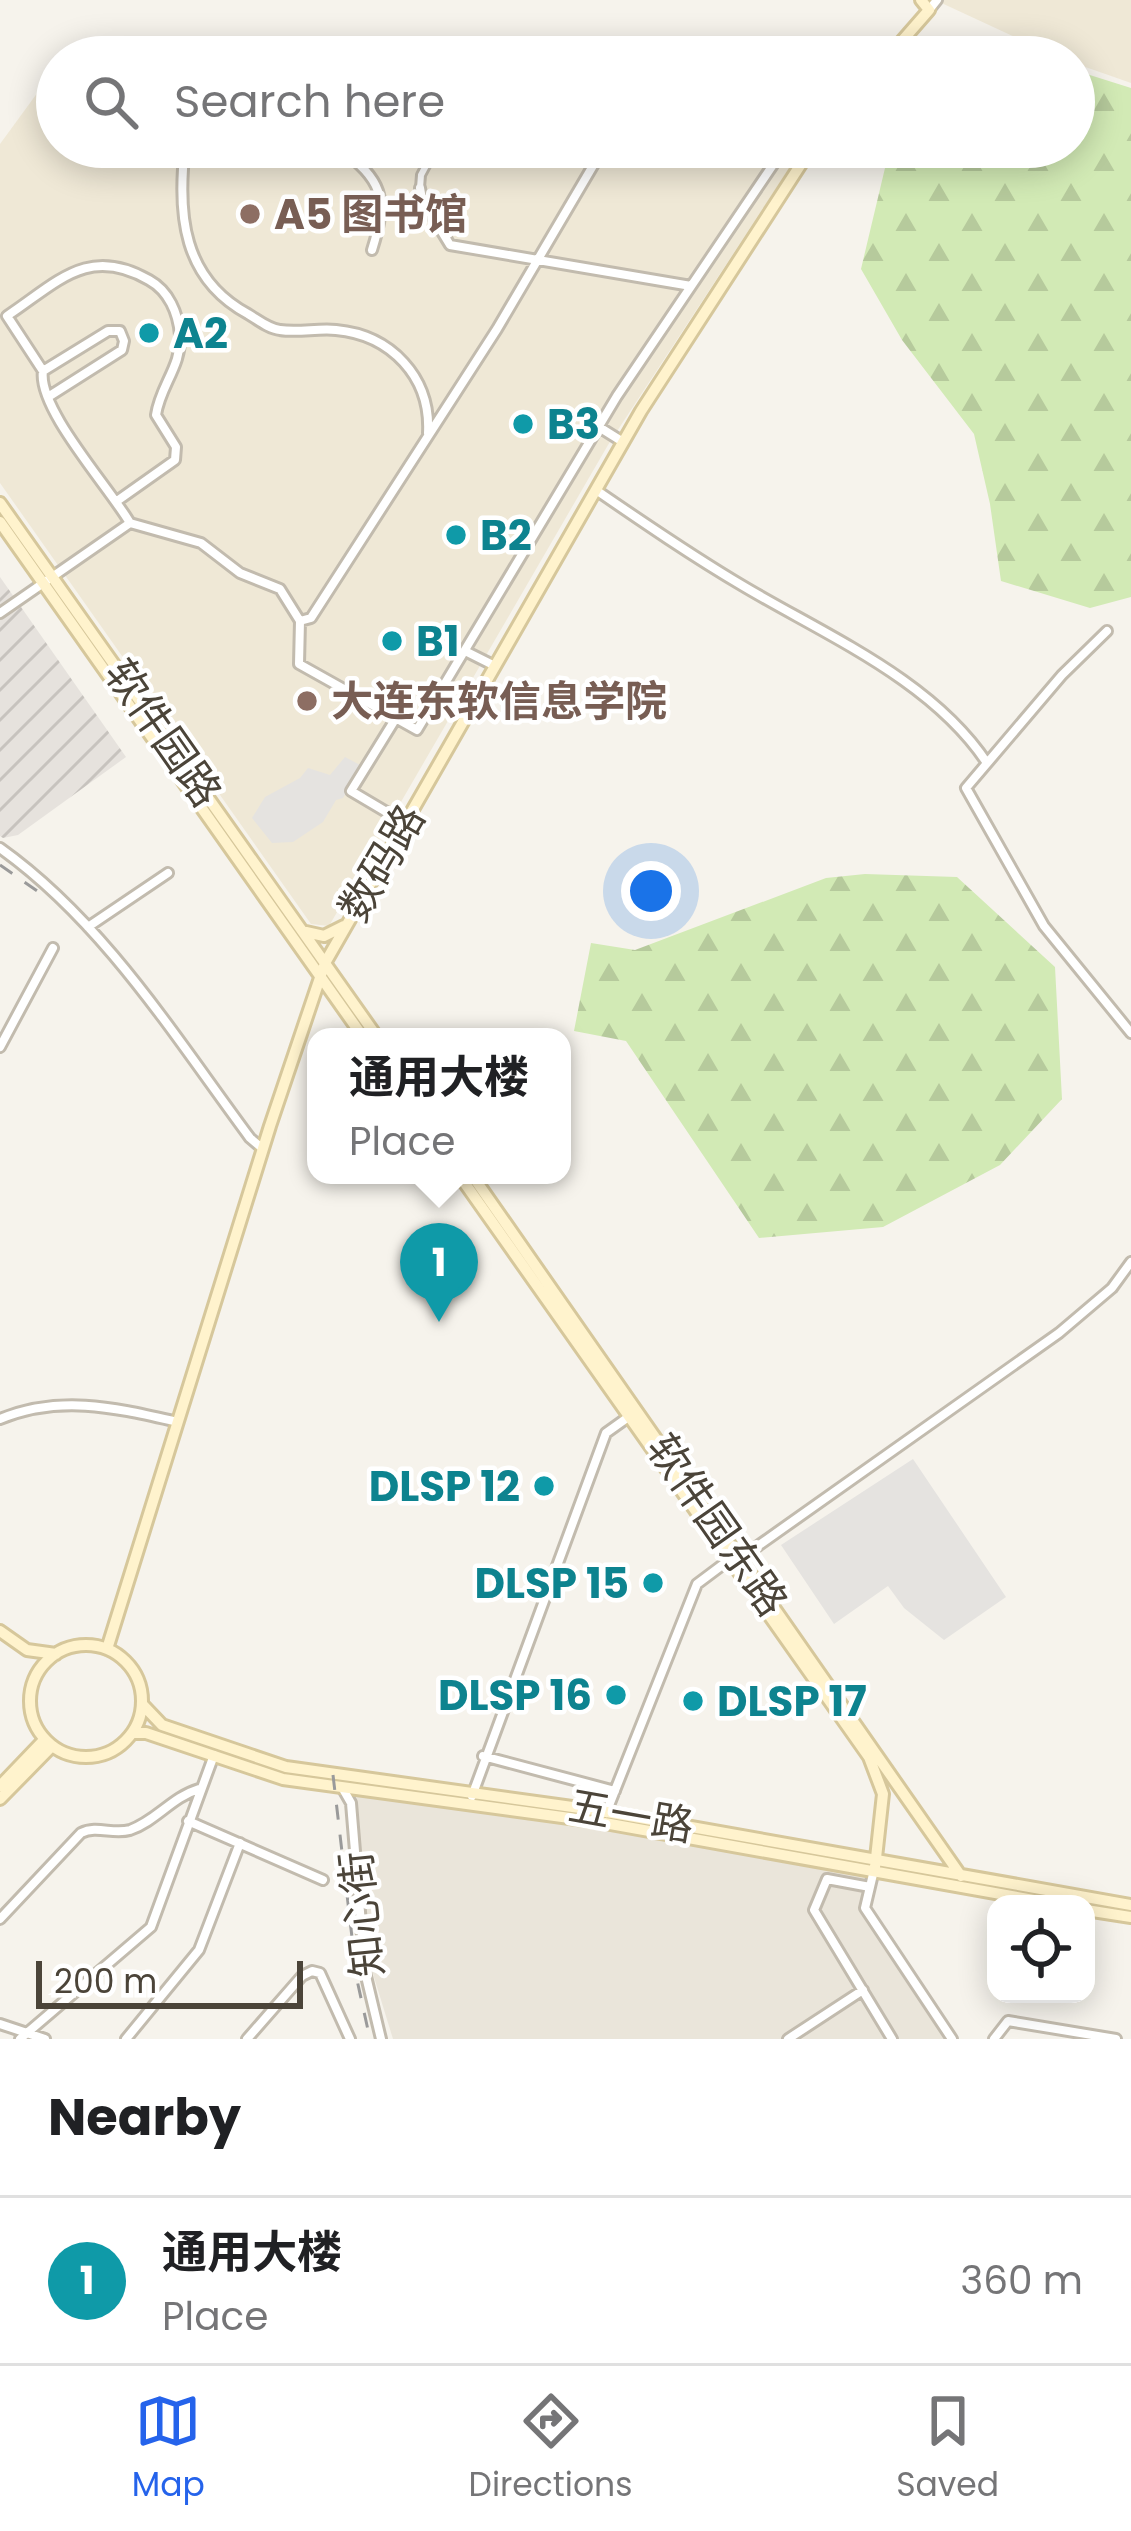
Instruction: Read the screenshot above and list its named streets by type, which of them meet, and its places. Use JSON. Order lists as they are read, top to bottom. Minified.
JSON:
{"streets":{"main road":["软件园路","数码路","软件园东路","五一路"],"street":["知心街"]},"crossings":[["软件园路","数码路"],["数码路","五一路"],["软件园东路","五一路"],["五一路","知心街"]],"places":["A5 图书馆","A2","B3","B2","B1","大连东软信息学院","DLSP 12","DLSP 15","DLSP 16","DLSP 17"],"scale_bar":"200 m","page":{"search":"Search here","popup":["通用大楼","Place"],"pins":"1","scale":"200 m","heading":"Nearby","list":[{"mark":"1","name":"通用大楼","note":"Place","value":"360 m"}],"nav":["Map","Directions","Saved"]}}
